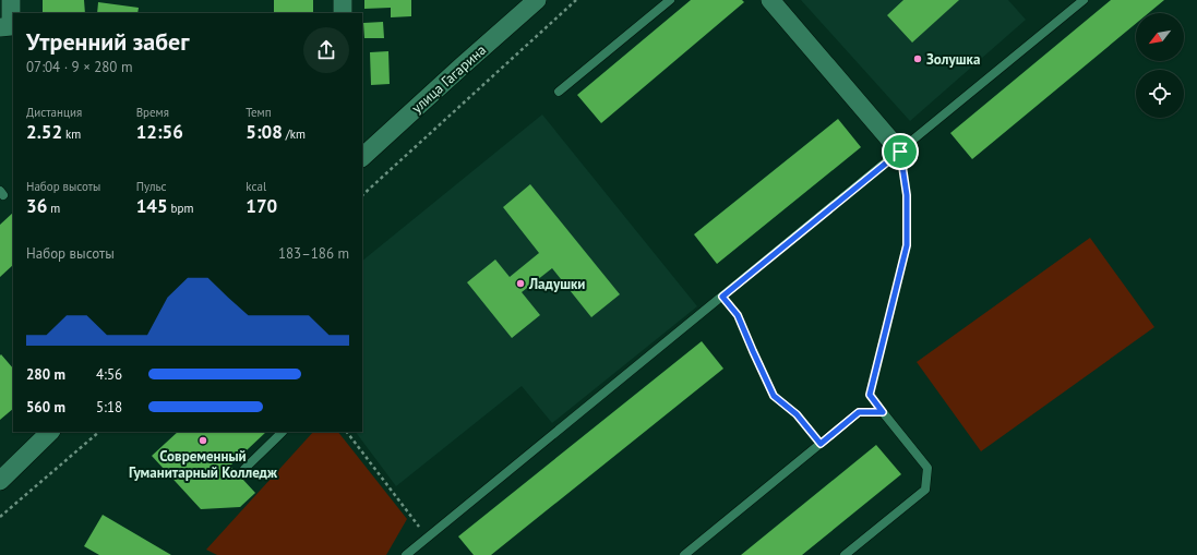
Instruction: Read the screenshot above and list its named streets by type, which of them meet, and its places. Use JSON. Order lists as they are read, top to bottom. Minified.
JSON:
{"streets":{"street":["улица Гагарина"]},"places":["Золушка","Ладушки","Современный Гуманитарный Колледж"],"north":"bottom left","page":{"heading":["Утренний забег","07:04 · 9 × 280 m"],"stats":[["Дистанция","2.52 km"],["Время","12:56"],["Темп","5:08 /km"],["Набор высоты","36 m"],["Пульс","145 bpm"],["kcal","170"]],"chart":["Набор высоты","183–186 m"],"list":[{"name":"280 m","note":"4:56"},{"name":"560 m","note":"5:18"}]}}
